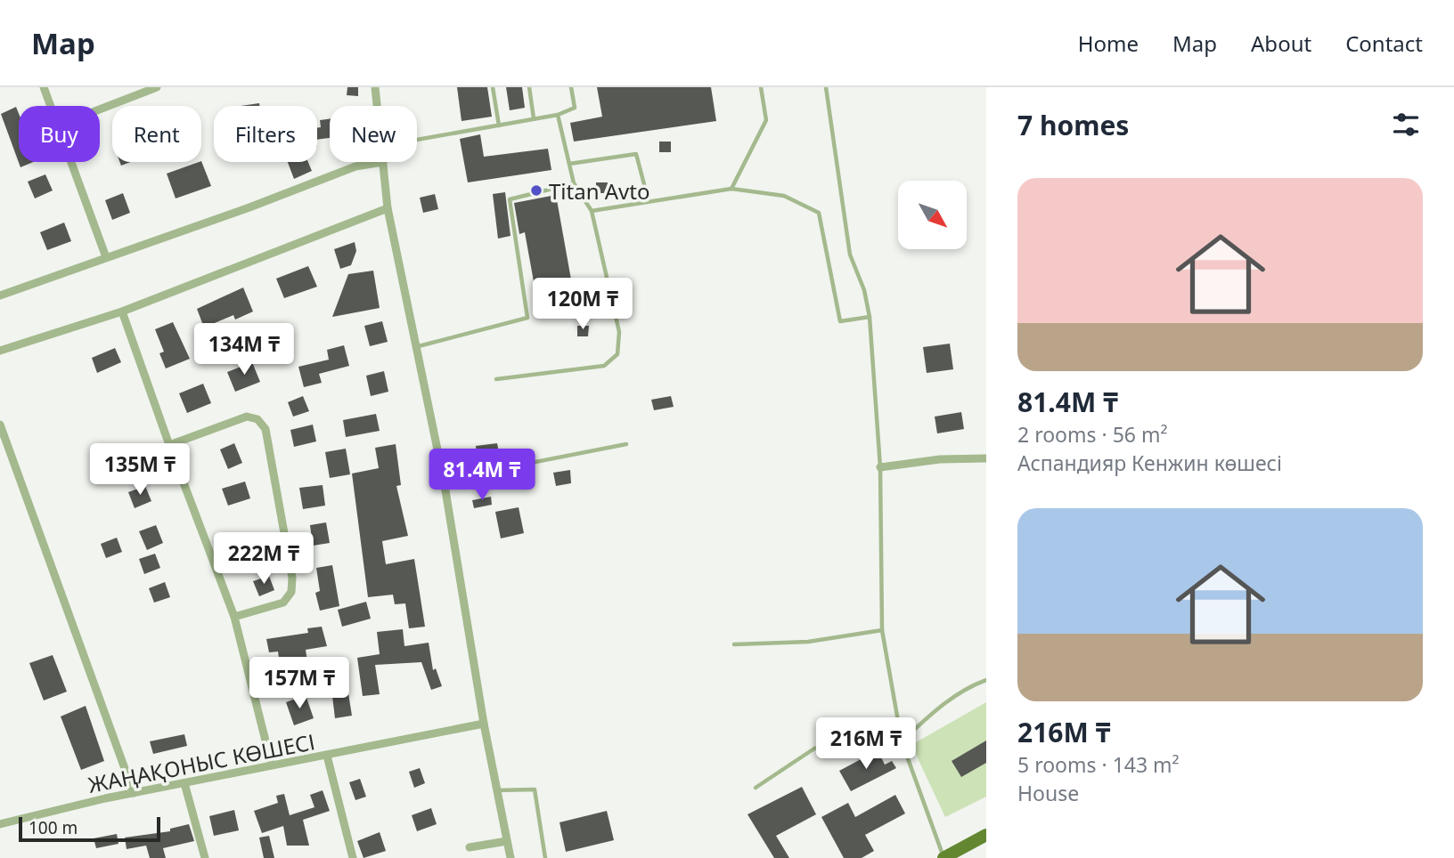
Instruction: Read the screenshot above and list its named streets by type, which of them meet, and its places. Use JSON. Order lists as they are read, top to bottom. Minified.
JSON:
{"streets":{"street":["ЖАҢАҚОНЫС КӨШЕСІ"]},"places":["Titan Avto"],"scale_bar":"100 m","north":"bottom right","page":{"header":"Map","nav":["Home","Map","About","Contact"],"heading":"7 homes","chip":["Buy","Rent","Filters","New"],"list":[{"name":"81.4M ₸","note":"2 rooms · 56 m² · Аспандияр Кенжин көшесі"},{"name":"216M ₸","note":"5 rooms · 143 m² · House"}],"price":["120M ₸","134M ₸","135M ₸","81.4M ₸","222M ₸","157M ₸","216M ₸"],"scale":"100 m"}}
